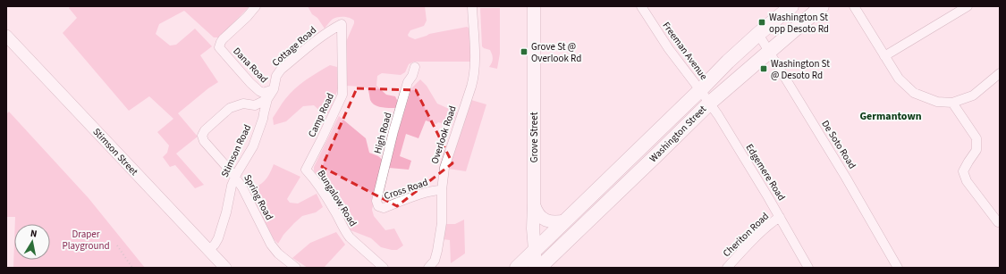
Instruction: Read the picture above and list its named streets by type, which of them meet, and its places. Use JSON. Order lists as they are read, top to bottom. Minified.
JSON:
{"streets":{"main road":["Washington Street","Grove Street"],"street":["Cottage Road","Freeman Avenue","Dana Road","Camp Road","High Road","Overlook Road","De Soto Road","Stimson Road","Stimson Street","Edgemere Road","Cross Road","Spring Road","Bungalow Road","Cheriton Road"]},"crossings":[["Cottage Road","Dana Road"],["Cottage Road","Camp Road"],["Cottage Road","Stimson Road"],["Cottage Road","Spring Road"],["Freeman Avenue","Washington Street"],["Freeman Avenue","Edgemere Road"],["Camp Road","Bungalow Road"],["High Road","Cross Road"],["Washington Street","Grove Street"],["Washington Street","De Soto Road"],["Washington Street","Edgemere Road"],["Overlook Road","Cross Road"],["Stimson Road","Stimson Street"],["Stimson Road","Spring Road"],["Edgemere Road","Cheriton Road"]],"districts":["Germantown"],"parks":["Draper Playground"],"places":{"transit":["Washington St opp Desoto Rd","Grove St @ Overlook Rd","Washington St @ Desoto Rd"]},"north":"top"}
